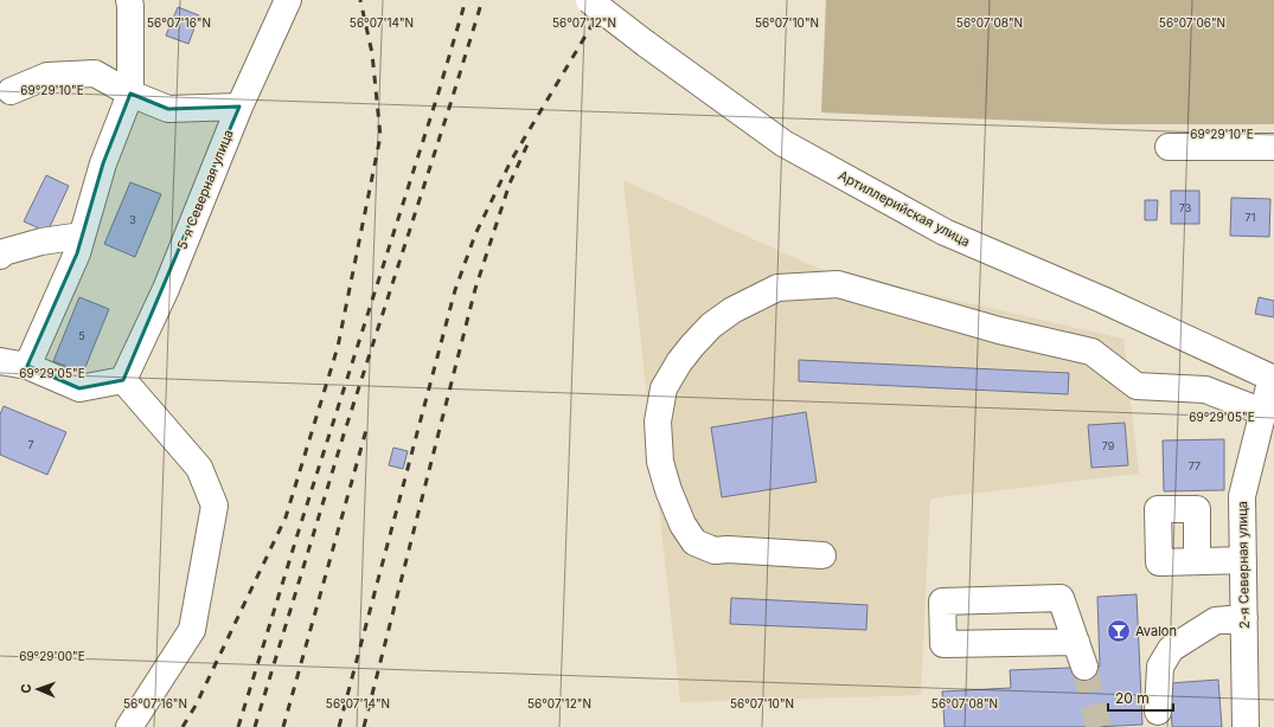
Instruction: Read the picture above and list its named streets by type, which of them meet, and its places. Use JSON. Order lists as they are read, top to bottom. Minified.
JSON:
{"streets":{"street":["5-я Северная улица","Артиллерийская улица","2-я Северная улица"]},"crossings":[["Артиллерийская улица","2-я Северная улица"]],"places":{"bar":["Avalon"]},"house_numbers":["73","71","3","5","7","79","77"],"scale_bar":"20 m","north":"left","coordinates":["56°07'16\"N","56°07'14\"N","56°07'12\"N","56°07'10\"N","56°07'08\"N","56°07'06\"N","69°29'10\"E","69°29'05\"E","69°29'00\"E"]}
